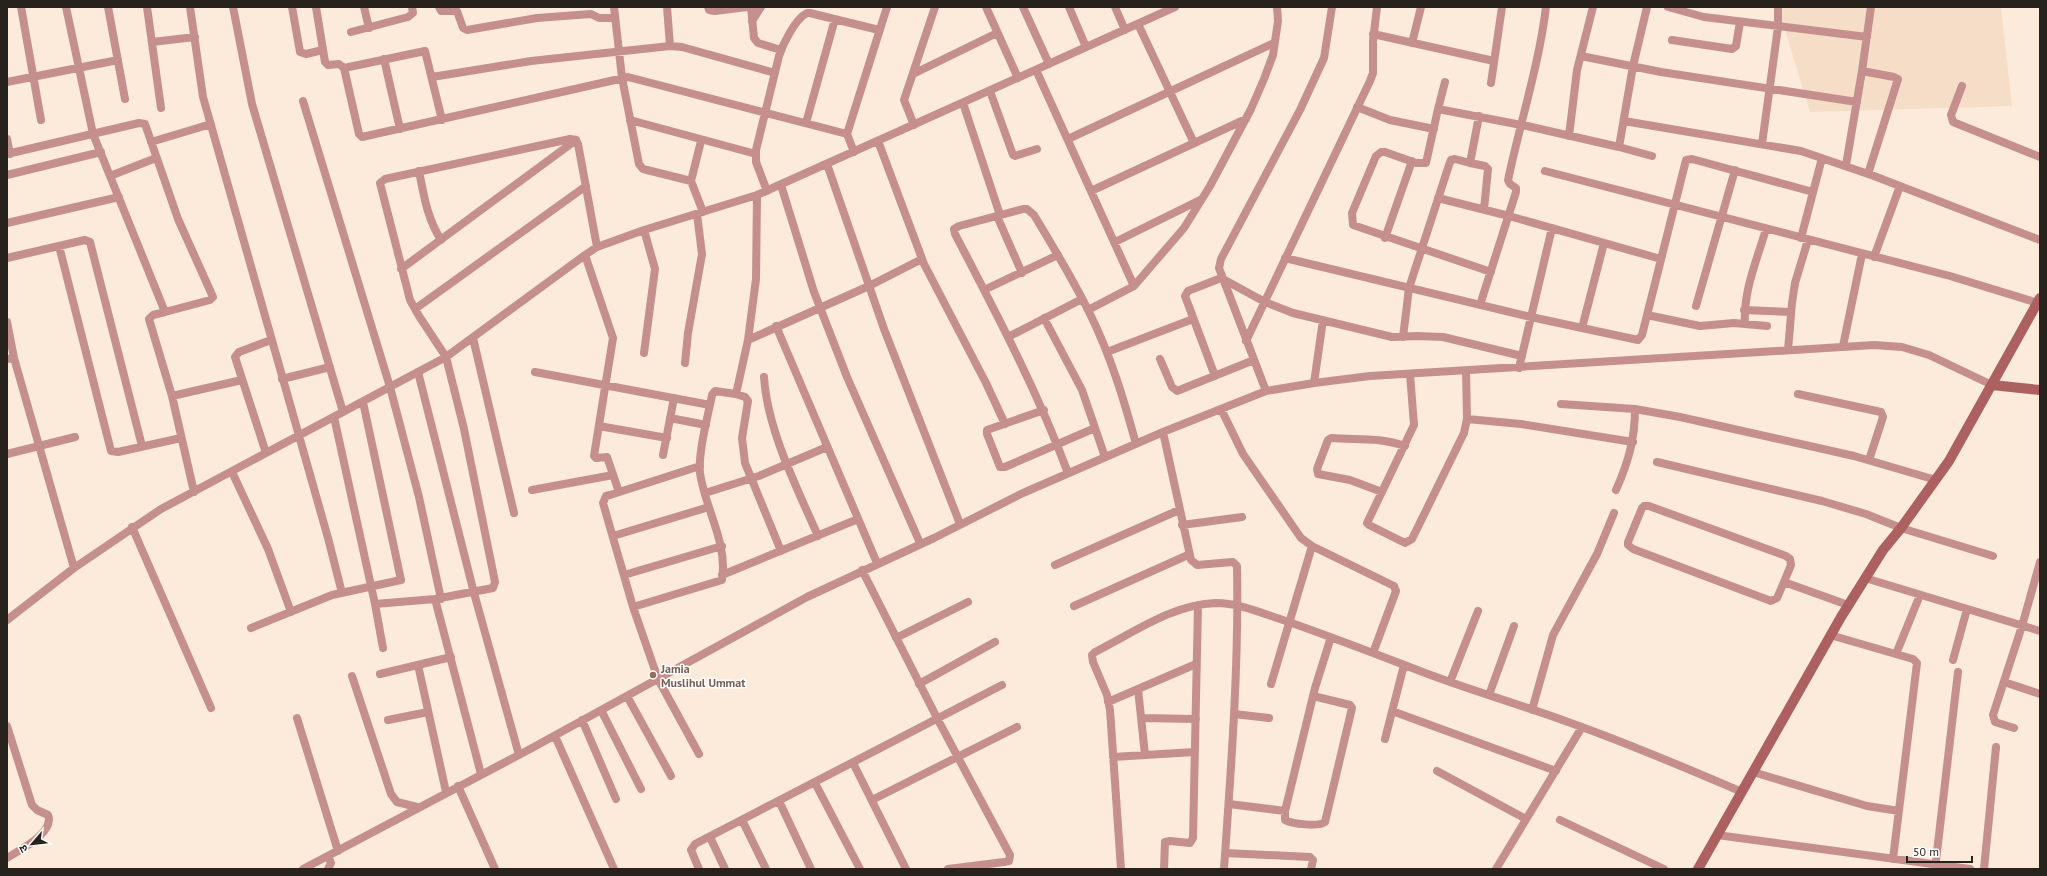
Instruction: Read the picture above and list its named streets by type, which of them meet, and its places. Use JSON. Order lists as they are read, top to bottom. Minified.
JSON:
{"places":["Jamia Muslihul Ummat"],"scale_bar":"50 m","north":"bottom left"}
